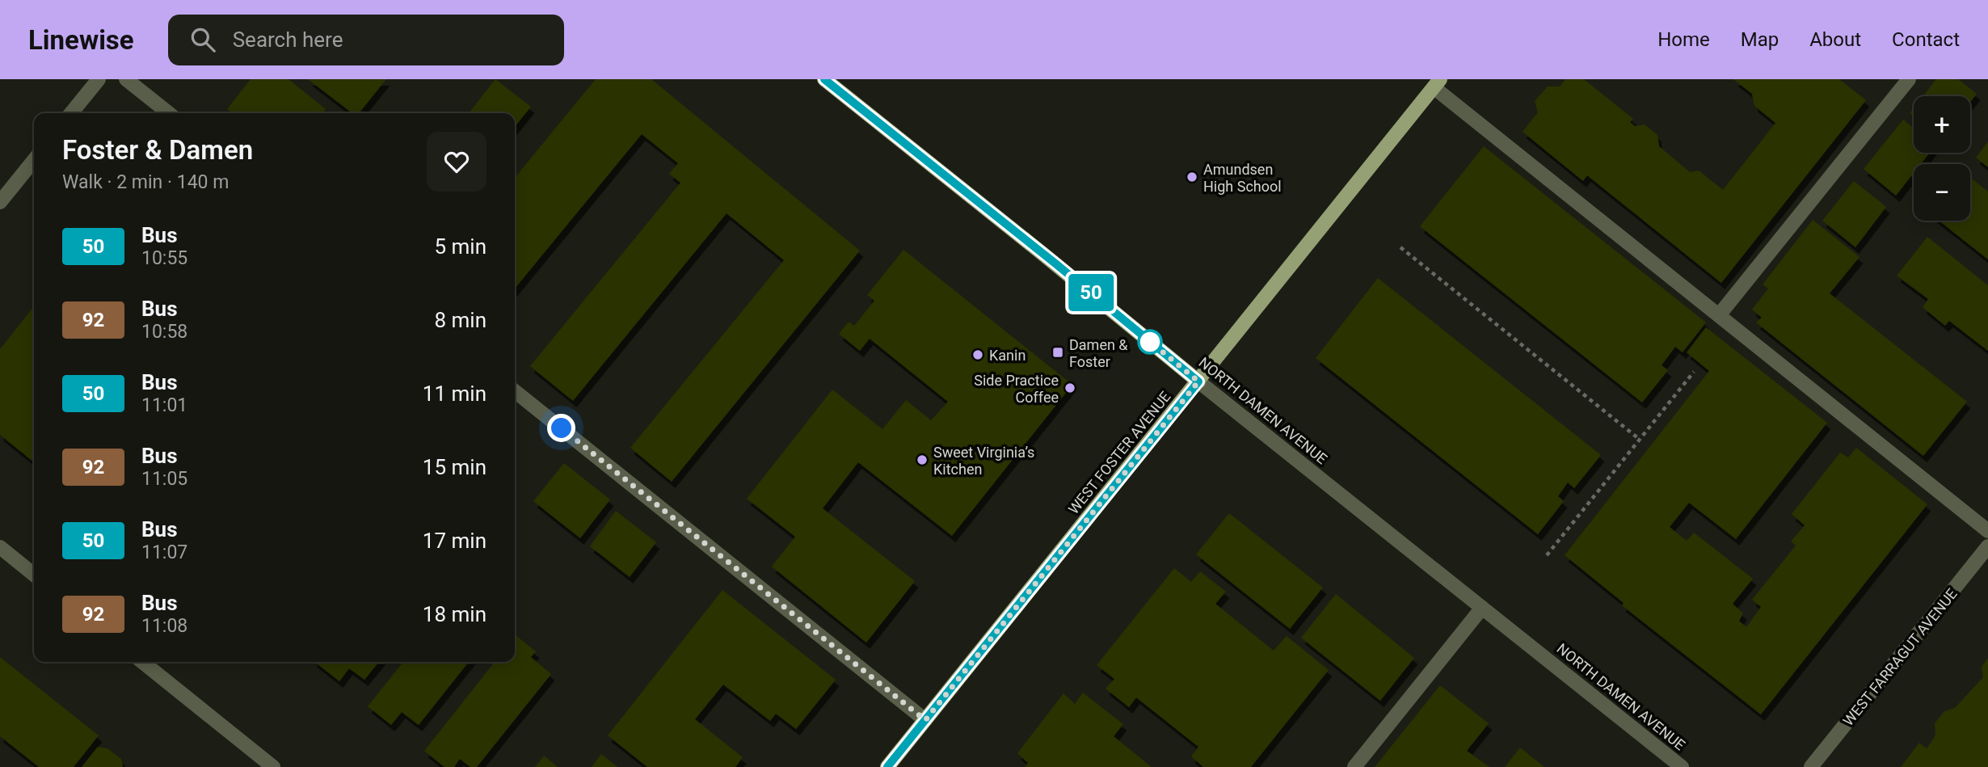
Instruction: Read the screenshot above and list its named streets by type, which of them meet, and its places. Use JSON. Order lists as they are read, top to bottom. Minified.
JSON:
{"streets":{"main road":["NORTH DAMEN AVENUE","WEST FOSTER AVENUE"],"street":["WEST FARRAGUT AVENUE"]},"crossings":[["NORTH DAMEN AVENUE","WEST FOSTER AVENUE"]],"places":{"other":["Amundsen High School","Kanin","Side Practice Coffee","Sweet Virginia’s Kitchen"],"transit":["Damen & Foster"]},"lines":["bus line 50"],"page":{"header":"Linewise","search":"Search here","nav":["Home","Map","About","Contact"],"on_map":"50","map_buttons":["+","−"],"heading":["Foster & Damen","Walk · 2 min · 140 m"],"list":[{"mark":"50","name":"Bus","note":"10:55","value":"5 min"},{"mark":"92","name":"Bus","note":"10:58","value":"8 min"},{"mark":"50","name":"Bus","note":"11:01","value":"11 min"},{"mark":"92","name":"Bus","note":"11:05","value":"15 min"},{"mark":"50","name":"Bus","note":"11:07","value":"17 min"},{"mark":"92","name":"Bus","note":"11:08","value":"18 min"}]}}
